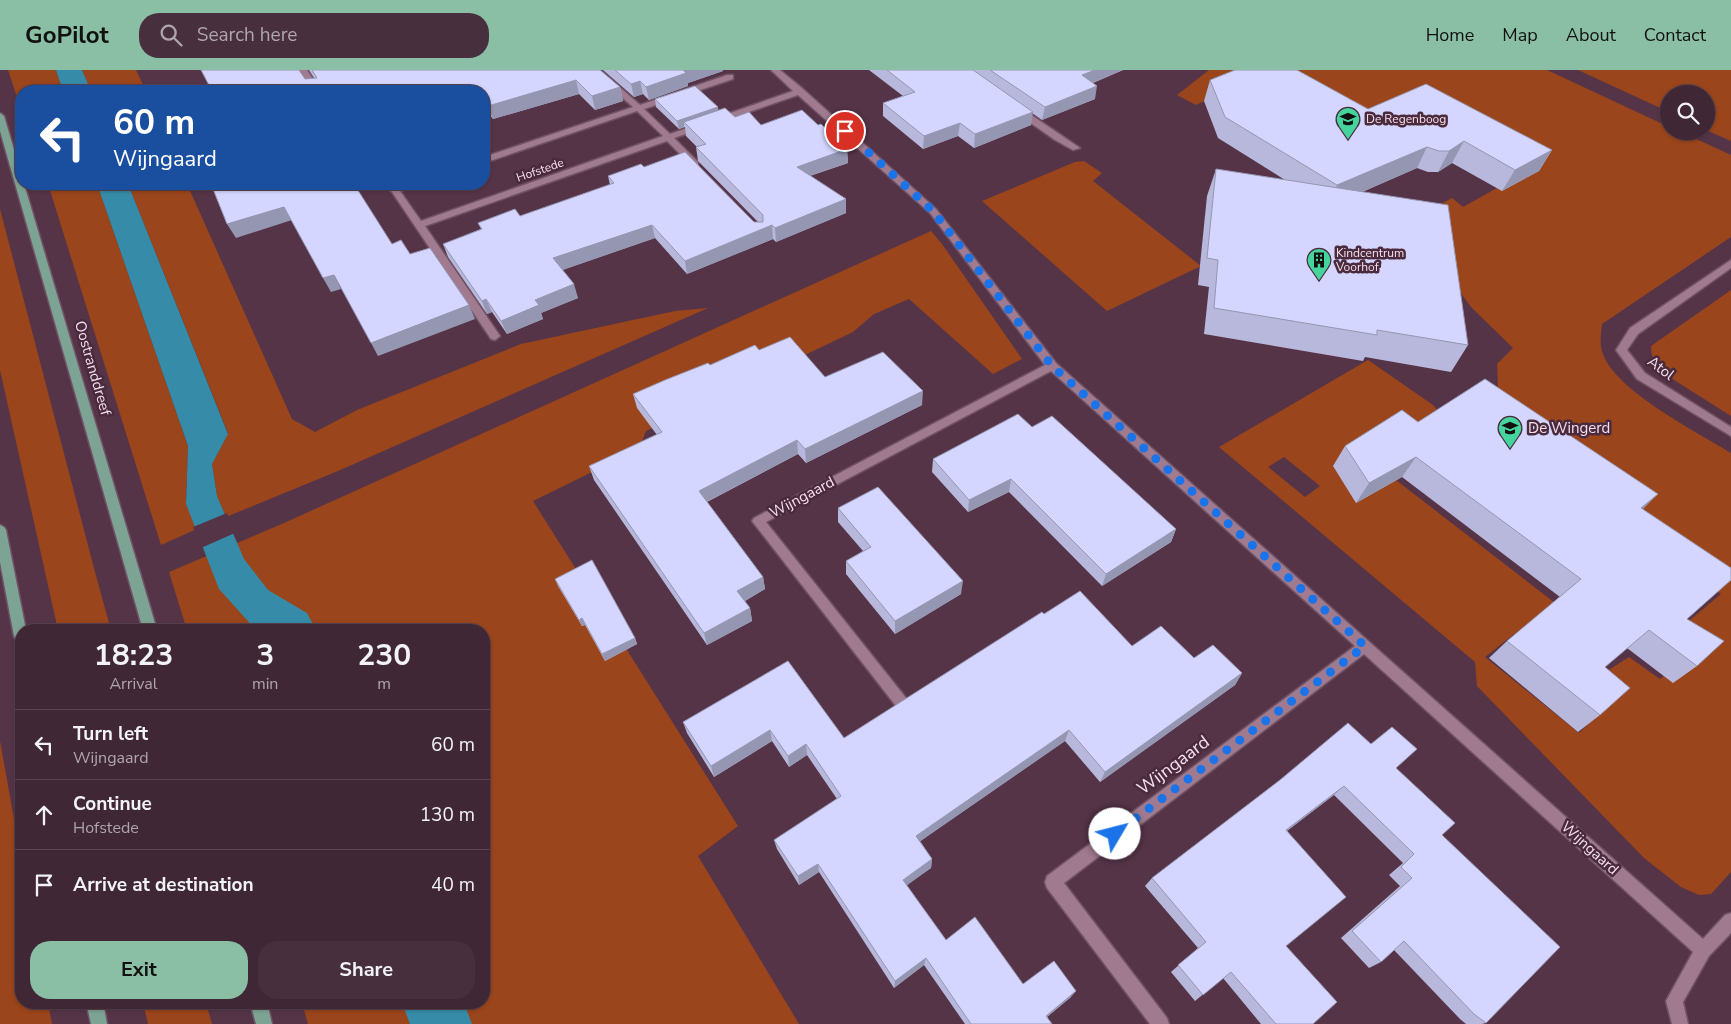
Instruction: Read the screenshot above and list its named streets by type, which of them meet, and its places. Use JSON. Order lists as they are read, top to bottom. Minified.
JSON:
{"streets":{"main road":["Oostranddreef"],"street":["Hofstede","Atol","Wijngaard"]},"crossings":[["Hofstede","Wijngaard"]],"places":{"school or university":["De Regenboog","De Wingerd"],"building":["Kindcentrum Voorhof"]},"page":{"header":"GoPilot","search":"Search here","nav":["Home","Map","About","Contact"],"turn":["60 m","Wijngaard"],"eta":["18:23","Arrival","3","min","230","m"],"list":[{"name":"Turn left","note":"Wijngaard","value":"60 m"},{"name":"Continue","note":"Hofstede","value":"130 m"},{"name":"Arrive at destination","value":"40 m"}],"buttons":["Exit","Share"]}}
